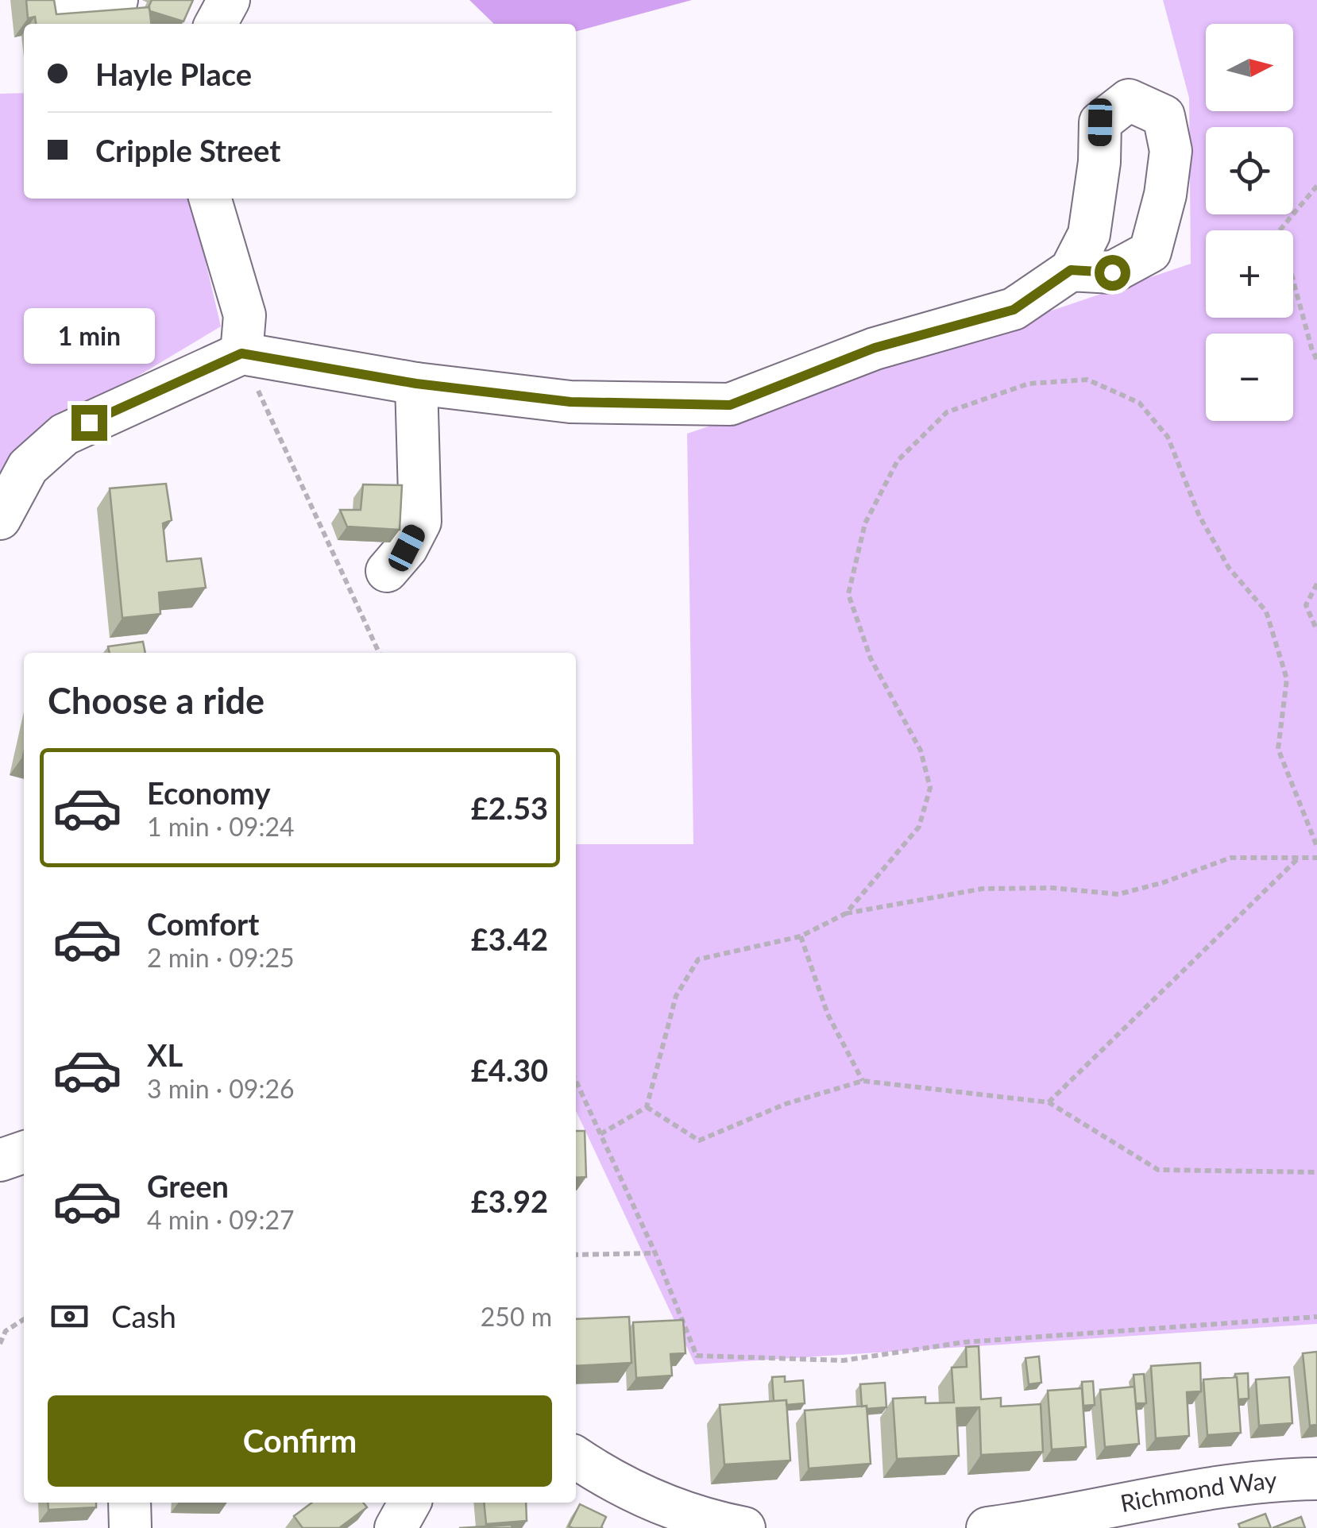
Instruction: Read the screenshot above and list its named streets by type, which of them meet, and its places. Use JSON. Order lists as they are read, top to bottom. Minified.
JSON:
{"streets":{"street":["Richmond Way"]},"north":"right","page":{"map_buttons":["+","−"],"banner":["Hayle Place","Cripple Street"],"bubble":"1 min","heading":"Choose a ride","list":[{"name":"Economy","note":"1 min · 09:24","value":"£2.53"},{"name":"Comfort","note":"2 min · 09:25","value":"£3.42"},{"name":"XL","note":"3 min · 09:26","value":"£4.30"},{"name":"Green","note":"4 min · 09:27","value":"£3.92"}],"pay":["Cash","250 m"],"buttons":"Confirm"}}
